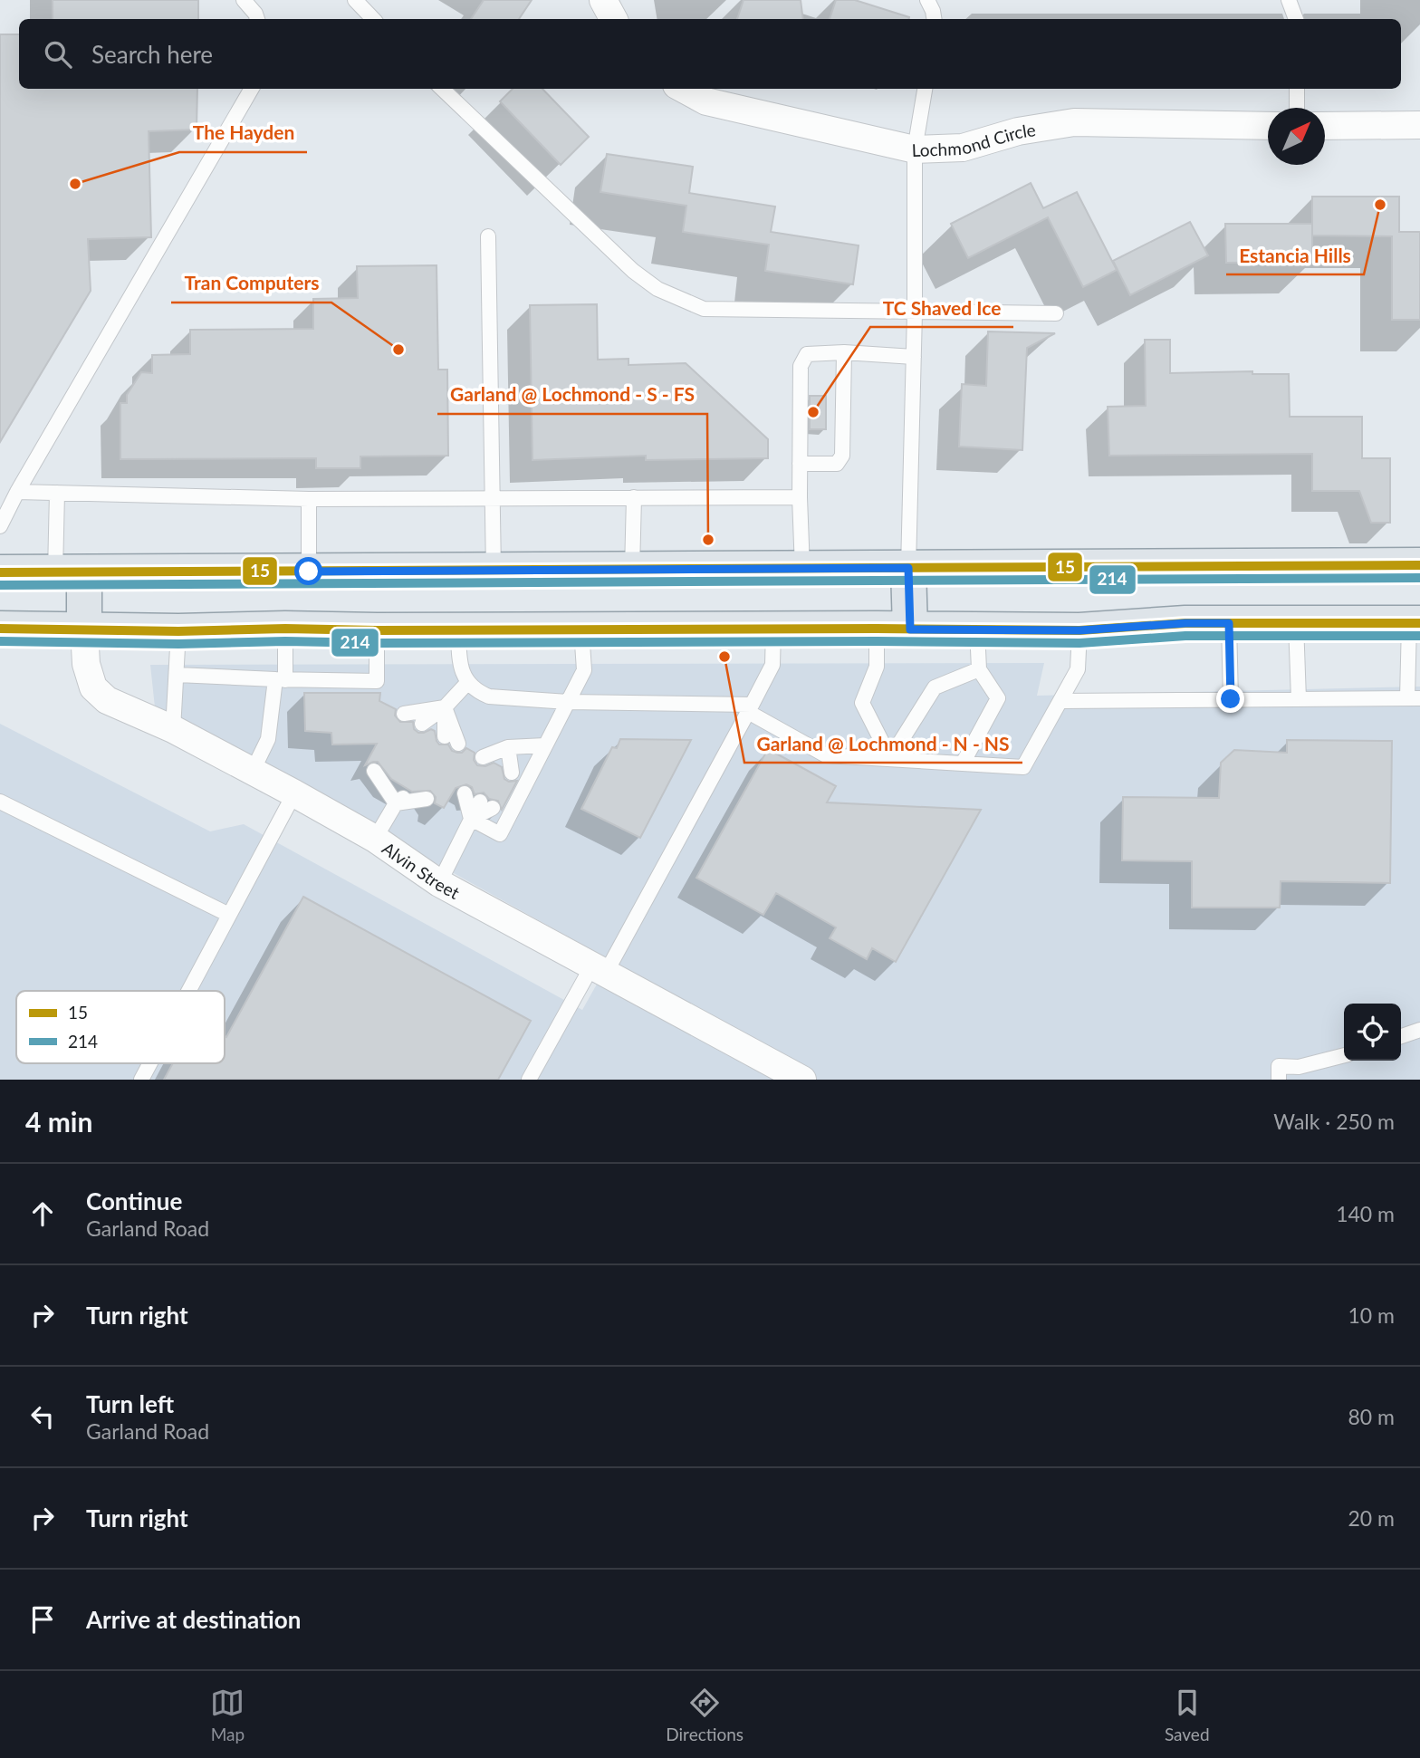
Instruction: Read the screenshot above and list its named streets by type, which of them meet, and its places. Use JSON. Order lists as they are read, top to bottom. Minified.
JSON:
{"streets":{"street":["Lochmond Circle","Alvin Street"]},"places":["The Hayden","Estancia Hills","Tran Computers","TC Shaved Ice","Garland @ Lochmond - S - FS","Garland @ Lochmond - N - NS"],"lines":["transit line 15","transit line 214"],"legend":["15","214"],"north":"top right","page":{"search":"Search here","heading":["4 min","Walk · 250 m"],"list":[["Continue","Garland Road","140 m"],["Turn right","10 m"],["Turn left","Garland Road","80 m"],["Turn right","20 m"],"Arrive at destination"],"nav":["Map","Directions","Saved"]}}
